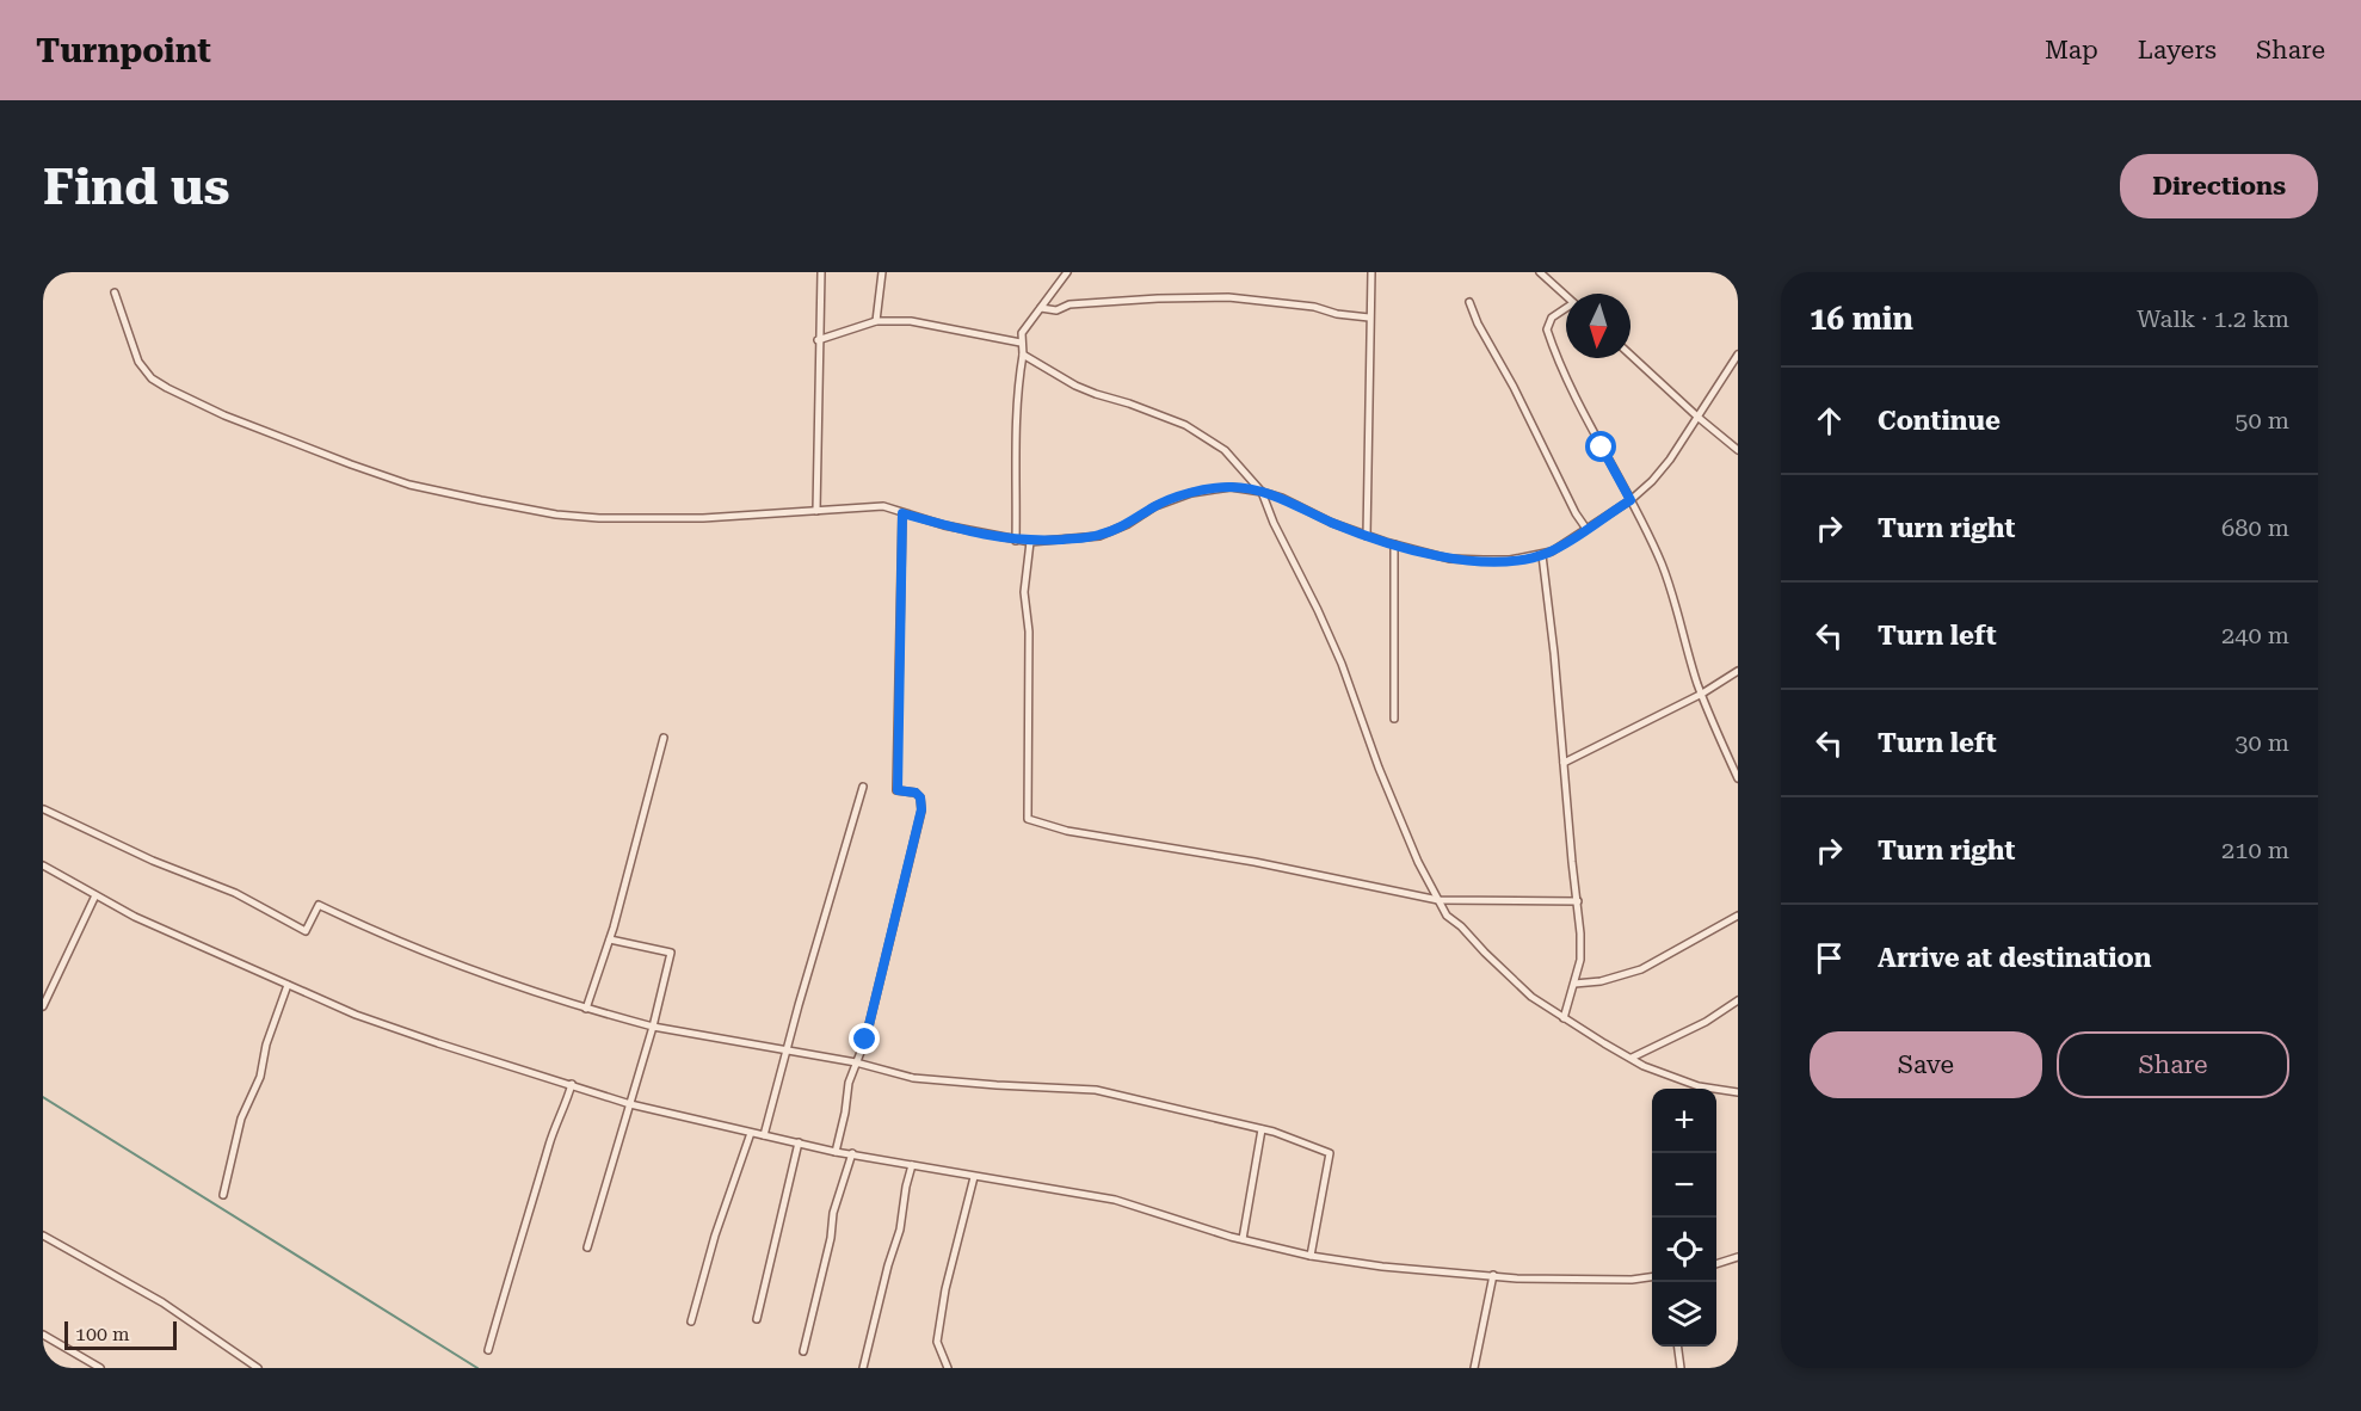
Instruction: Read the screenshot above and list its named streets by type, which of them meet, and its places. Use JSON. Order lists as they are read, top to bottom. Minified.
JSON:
{"scale_bar":"100 m","north":"bottom","page":{"header":"Turnpoint","nav":["Map","Layers","Share"],"buttons":["Directions",["Save","Share"]],"title":"Find us","heading":["16 min","Walk · 1.2 km"],"list":[["Continue","50 m"],["Turn right","680 m"],["Turn left","240 m"],["Turn left","30 m"],["Turn right","210 m"],"Arrive at destination"],"map_buttons":["+","−"],"scale":"100 m"}}
